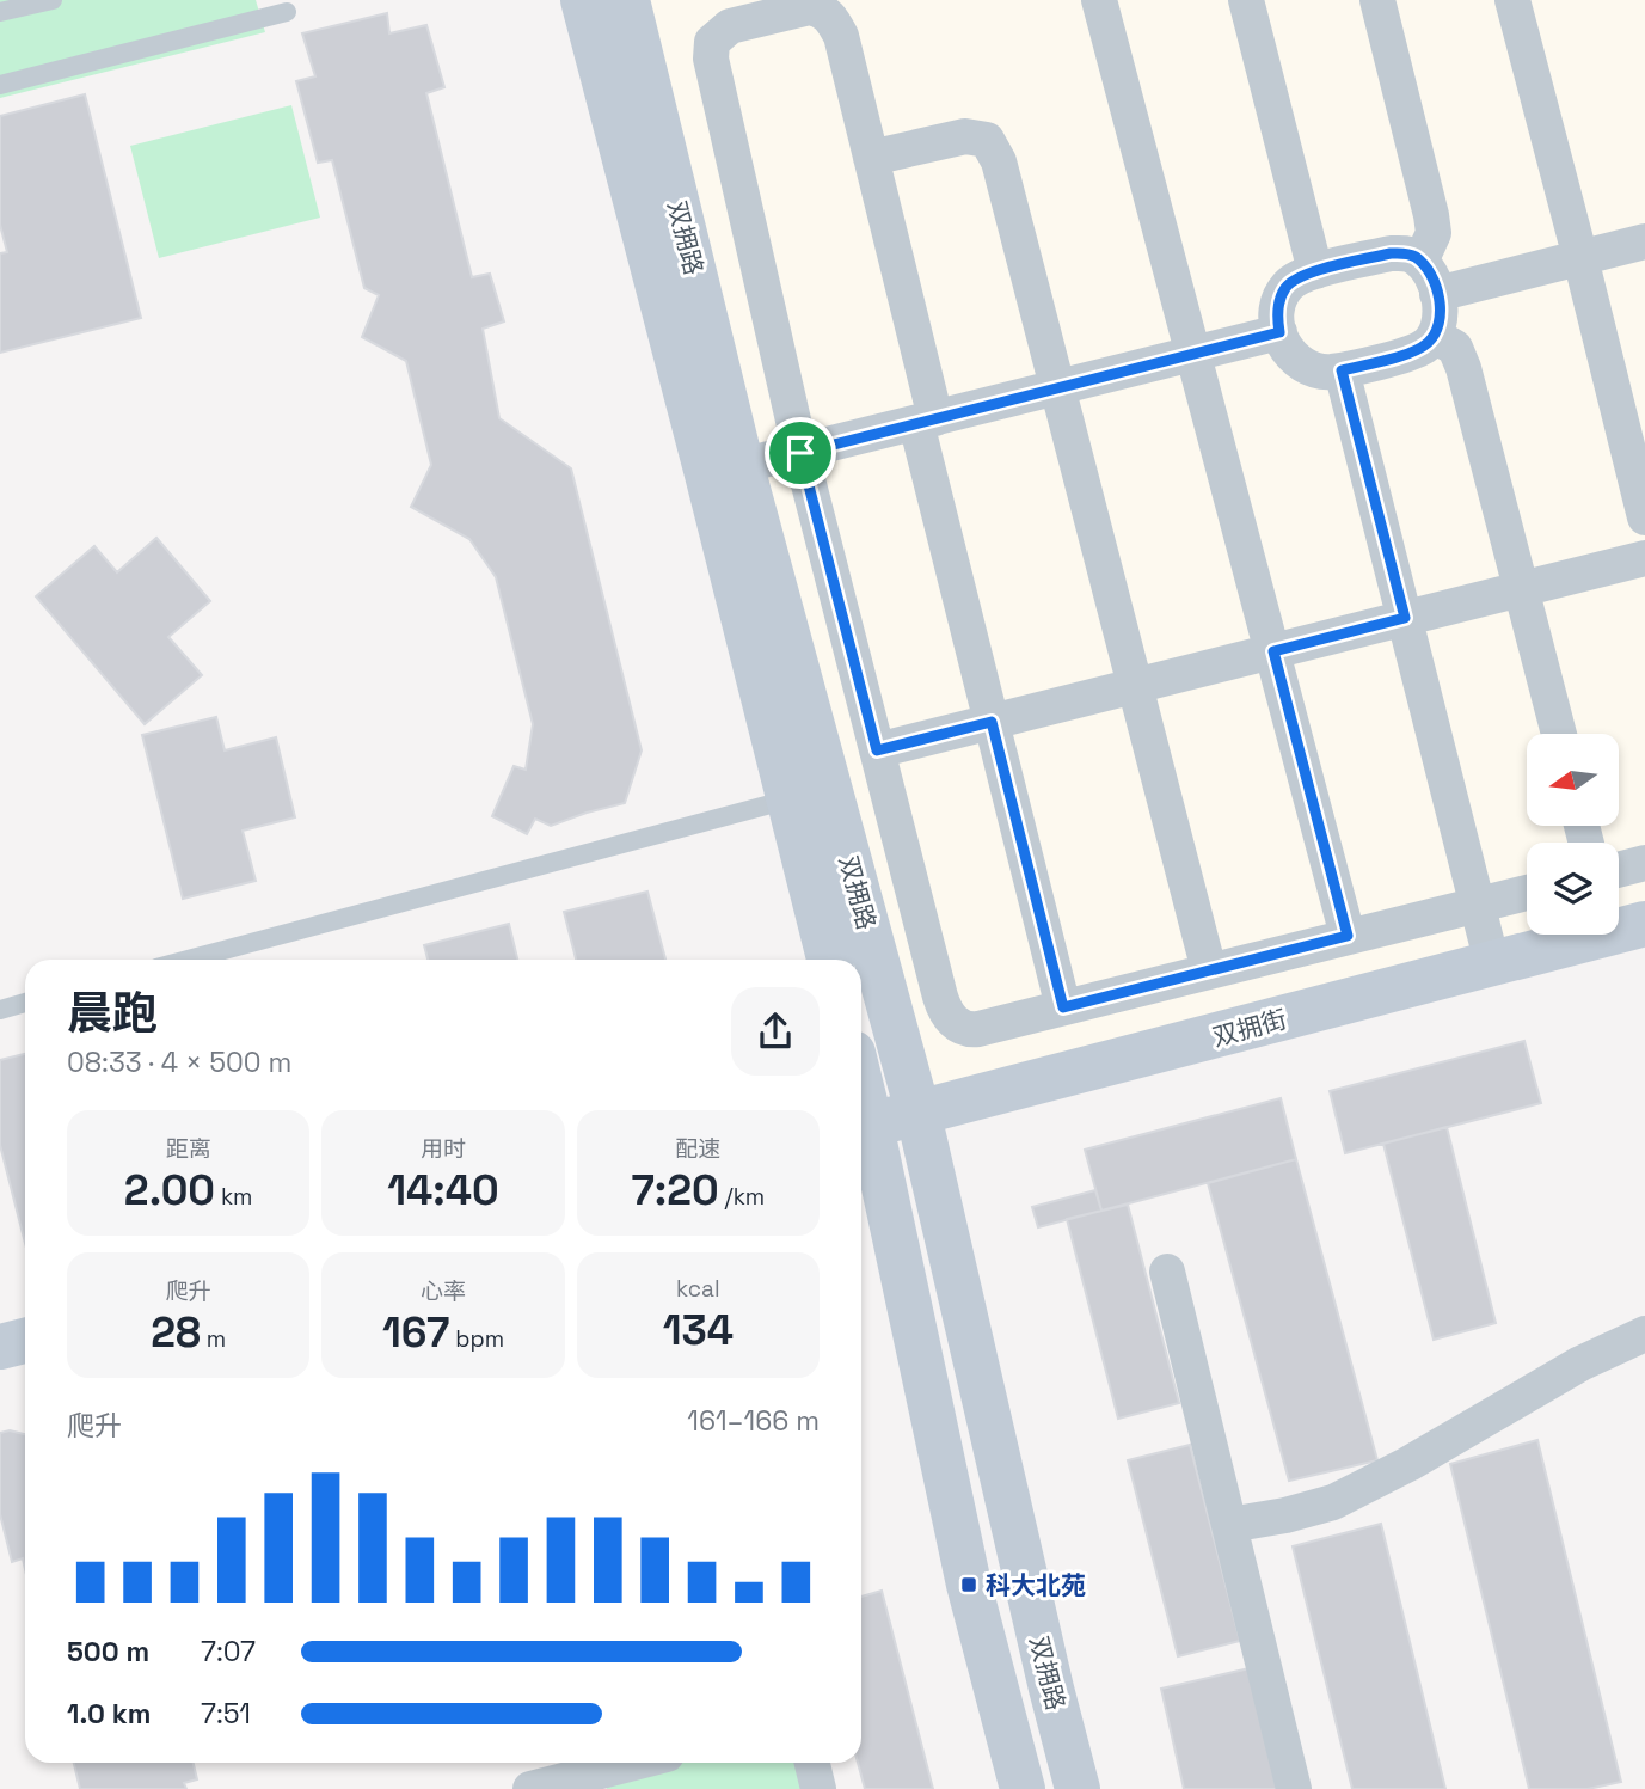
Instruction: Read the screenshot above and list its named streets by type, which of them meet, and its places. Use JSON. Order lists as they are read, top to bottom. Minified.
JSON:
{"streets":{"main road":["双拥路","双拥街"]},"crossings":[["双拥路","双拥街"]],"places":{"transit":["科大北苑"]},"north":"left","page":{"heading":["晨跑","08:33 · 4 × 500 m"],"stats":[["距离","2.00 km"],["用时","14:40"],["配速","7:20 /km"],["爬升","28 m"],["心率","167 bpm"],["kcal","134"]],"chart":["爬升","161–166 m"],"list":[{"name":"500 m","note":"7:07"},{"name":"1.0 km","note":"7:51"}]}}
